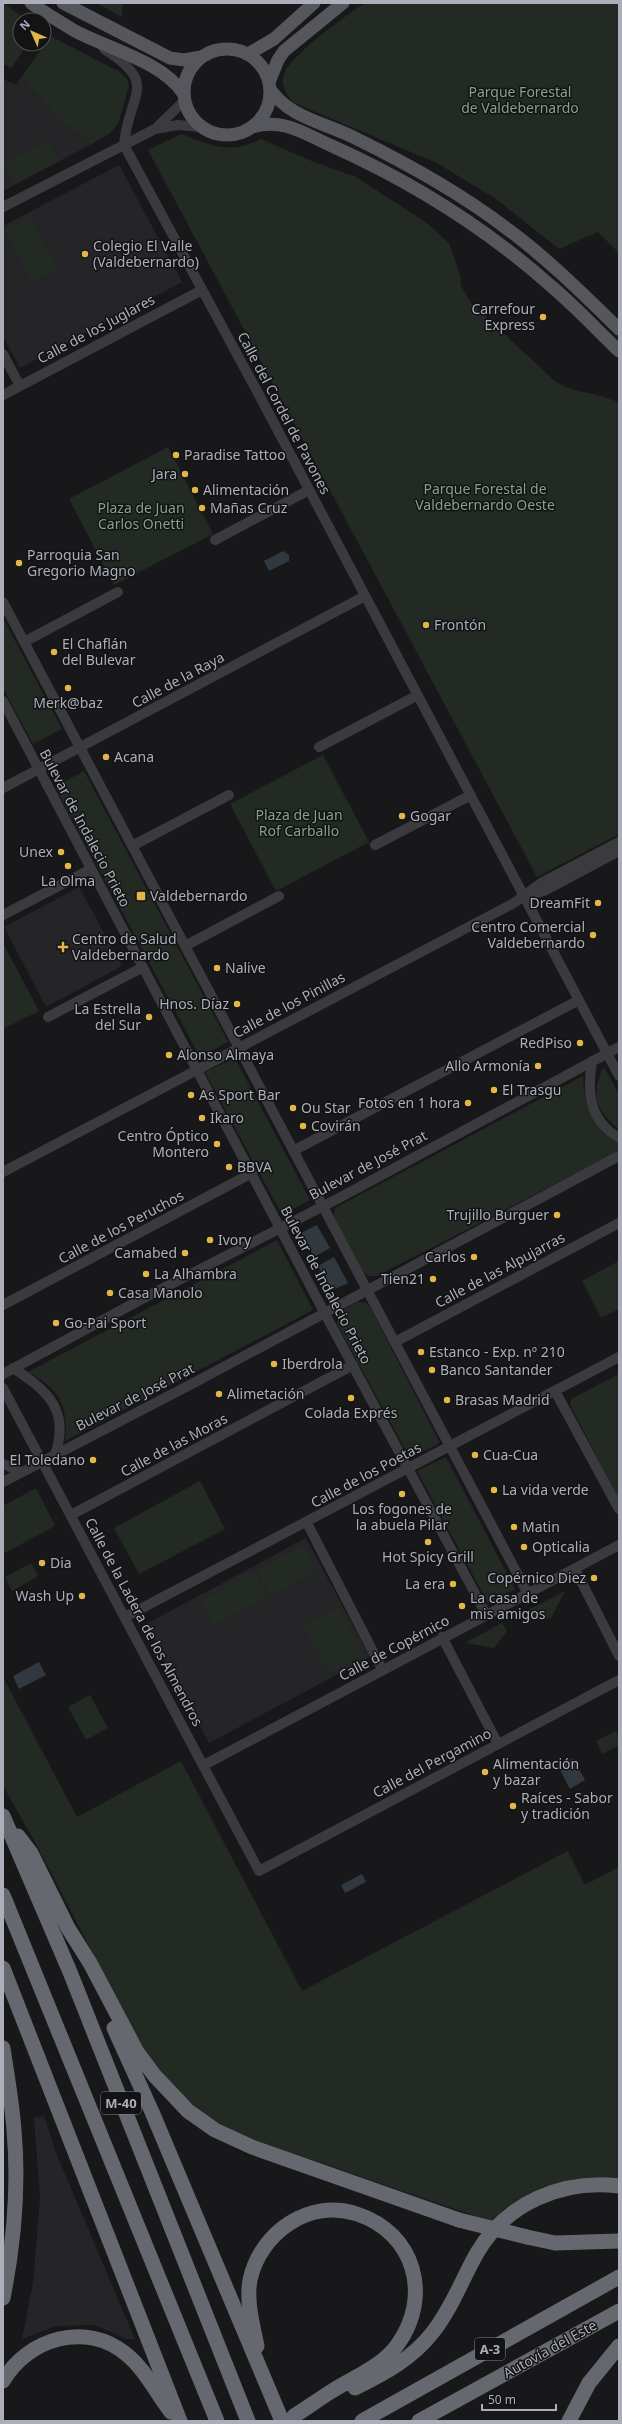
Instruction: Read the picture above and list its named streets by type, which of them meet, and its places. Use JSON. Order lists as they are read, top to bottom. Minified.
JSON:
{"streets":{"highway":["M-40","A-3","Autovía del Este"],"street":["Calle de los Juglares","Calle del Cordel de Pavones","Calle de la Raya","Bulevar de Indalecio Prieto","Calle de los Pinillas","Bulevar de José Prat","Calle de los Peruchos","Calle de las Alpujarras","Calle de las Moras","Calle de los Poetas","Calle de la Ladera de los Almendros","Calle de Copérnico","Calle del Pergamino"]},"crossings":[["Calle de los Juglares","Calle del Cordel de Pavones"],["Calle del Cordel de Pavones","Calle de la Raya"],["Calle del Cordel de Pavones","Calle de los Pinillas"],["Calle del Cordel de Pavones","Bulevar de José Prat"],["Calle de la Raya","Bulevar de Indalecio Prieto"],["Bulevar de Indalecio Prieto","Calle de los Pinillas"],["Bulevar de Indalecio Prieto","Bulevar de José Prat"],["Bulevar de Indalecio Prieto","Calle de los Peruchos"],["Bulevar de Indalecio Prieto","Calle de las Moras"],["Bulevar de Indalecio Prieto","Calle de los Poetas"],["Bulevar de Indalecio Prieto","Calle de Copérnico"],["Bulevar de José Prat","Calle de la Ladera de los Almendros"],["Calle de las Moras","Calle de la Ladera de los Almendros"],["Calle de los Poetas","Calle de la Ladera de los Almendros"],["Calle de la Ladera de los Almendros","Calle de Copérnico"],["Calle de la Ladera de los Almendros","Calle del Pergamino"]],"parks":["Parque Forestal de Valdebernardo","Parque Forestal de Valdebernardo Oeste","Plaza de Juan Carlos Onetti","Plaza de Juan Rof Carballo"],"places":{"other":["Colegio El Valle (Valdebernardo)","Carrefour Express","Paradise Tattoo","Jara","Alimentación","Mañas Cruz","Parroquia San Gregorio Magno","Frontón","El Chaflán del Bulevar","Merk@baz","Acana","Gogar","Unex","La Olma","DreamFit","Centro Comercial Valdebernardo","Nalive","Hnos. Díaz","La Estrella del Sur","RedPiso","Alonso Almaya","Allo Armonía","El Trasgu","As Sport Bar","Fotos en 1 hora","Ou Star","Ikaro","Covirán","Centro Óptico Montero","BBVA","Trujillo Burguer","Ivory","Camabed","Carlos","La Alhambra","Tien21","Casa Manolo","Go-Pai Sport","Estanco - Exp. nº 210","Iberdrola","Banco Santander","Alimetación","Colada Exprés","Brasas Madrid","Cua-Cua","El Toledano","La vida verde","Los fogones de la abuela Pilar","Matin","Hot Spicy Grill","Opticalia","Dia","Copérnico Diez","La era","Wash Up","La casa de mis amigos","Alimentación y bazar","Raíces - Sabor y tradición"],"transit":["Valdebernardo"],"health":["Centro de Salud Valdebernardo"]},"scale_bar":"50 m","north":"top left"}
